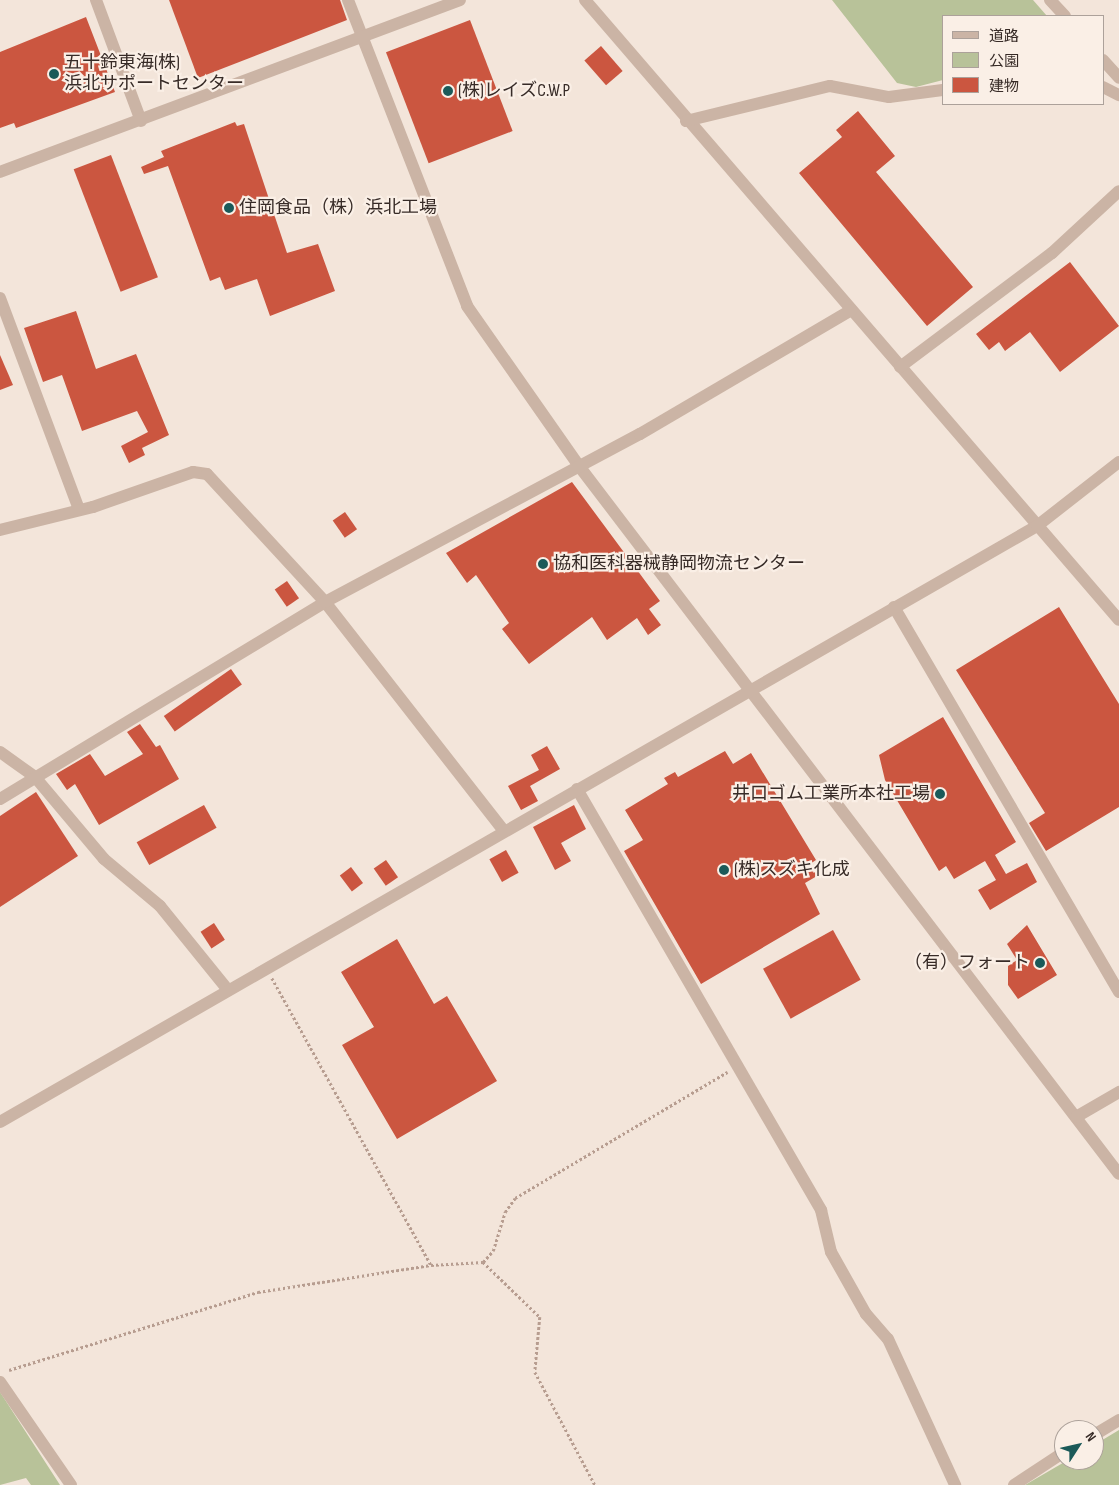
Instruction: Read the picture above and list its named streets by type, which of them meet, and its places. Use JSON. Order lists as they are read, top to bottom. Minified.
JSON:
{"places":["五十鈴東海(株) 浜北サポートセンター","(株)レイズC.W.P","住岡食品（株）浜北工場","協和医科器械静岡物流センター","井口ゴム工業所本社工場","(株)スズキ化成","（有）フォート"],"legend":["道路","公園","建物"],"north":"top right"}
